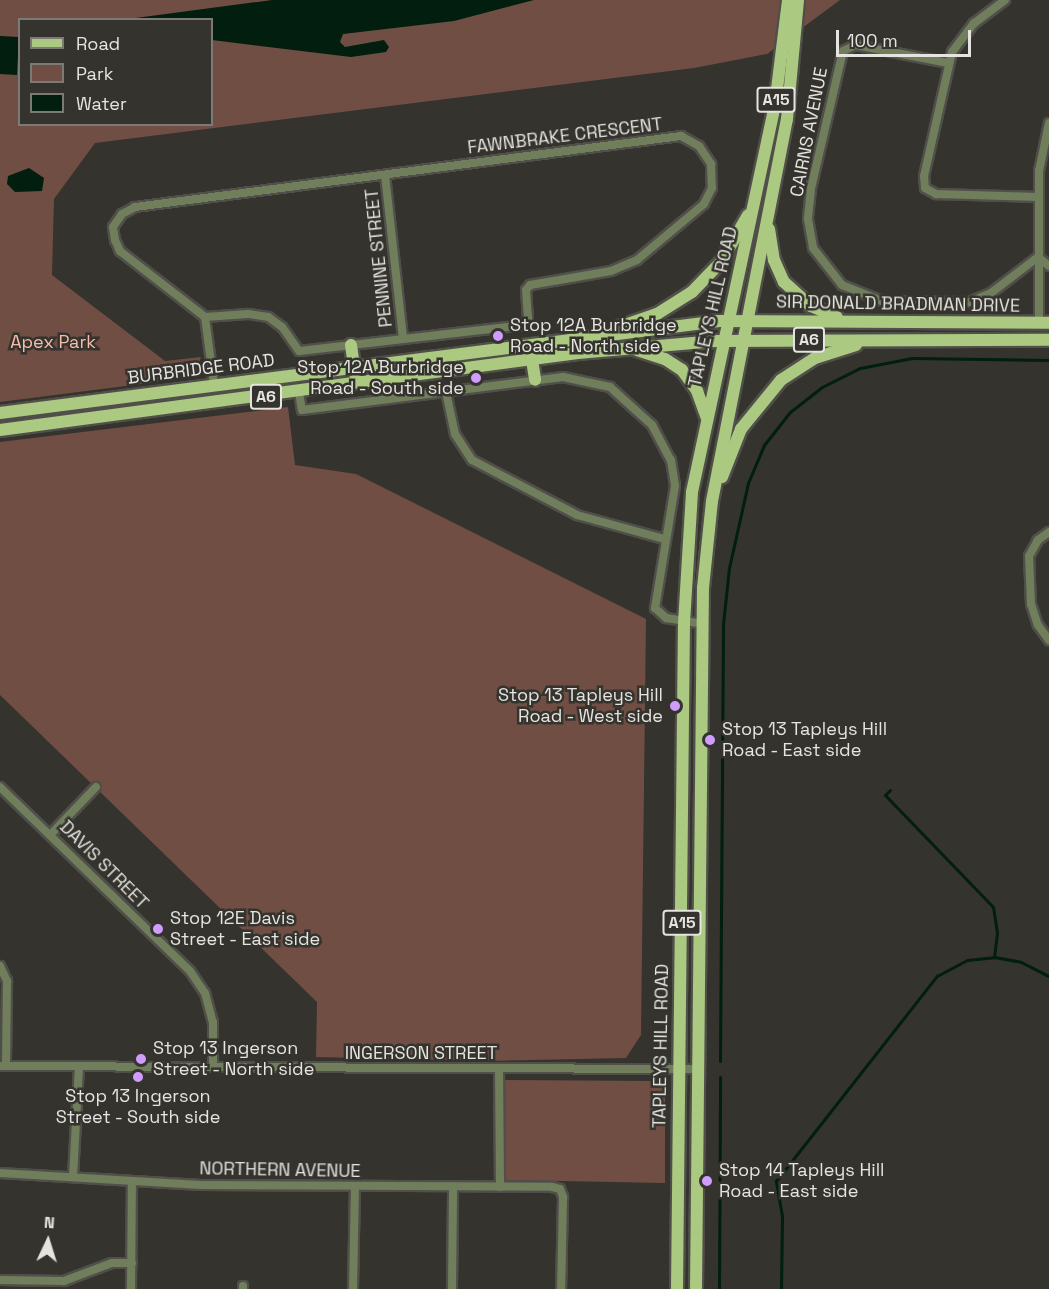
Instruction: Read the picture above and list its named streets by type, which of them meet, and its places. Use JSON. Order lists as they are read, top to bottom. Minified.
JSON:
{"streets":{"main road":["A15","SIR DONALD BRADMAN DRIVE","TAPLEYS HILL ROAD","A6","BURBRIDGE ROAD"],"street":["CAIRNS AVENUE","FAWNBRAKE CRESCENT","PENNINE STREET","DAVIS STREET","INGERSON STREET","NORTHERN AVENUE"]},"crossings":[["FAWNBRAKE CRESCENT","PENNINE STREET"],["SIR DONALD BRADMAN DRIVE","TAPLEYS HILL ROAD"],["SIR DONALD BRADMAN DRIVE","A6"],["TAPLEYS HILL ROAD","A6"],["TAPLEYS HILL ROAD","BURBRIDGE ROAD"],["TAPLEYS HILL ROAD","INGERSON STREET"],["A6","BURBRIDGE ROAD"],["DAVIS STREET","INGERSON STREET"]],"parks":["Apex Park"],"places":["Stop 12A Burbridge Road - North side","Stop 12A Burbridge Road - South side","Stop 13 Tapleys Hill Road - West side","Stop 13 Tapleys Hill Road - East side","Stop 12E Davis Street - East side","Stop 13 Ingerson Street - North side","Stop 13 Ingerson Street - South side","Stop 14 Tapleys Hill Road - East side"],"legend":["Road","Park","Water"],"scale_bar":"100 m","north":"top"}
